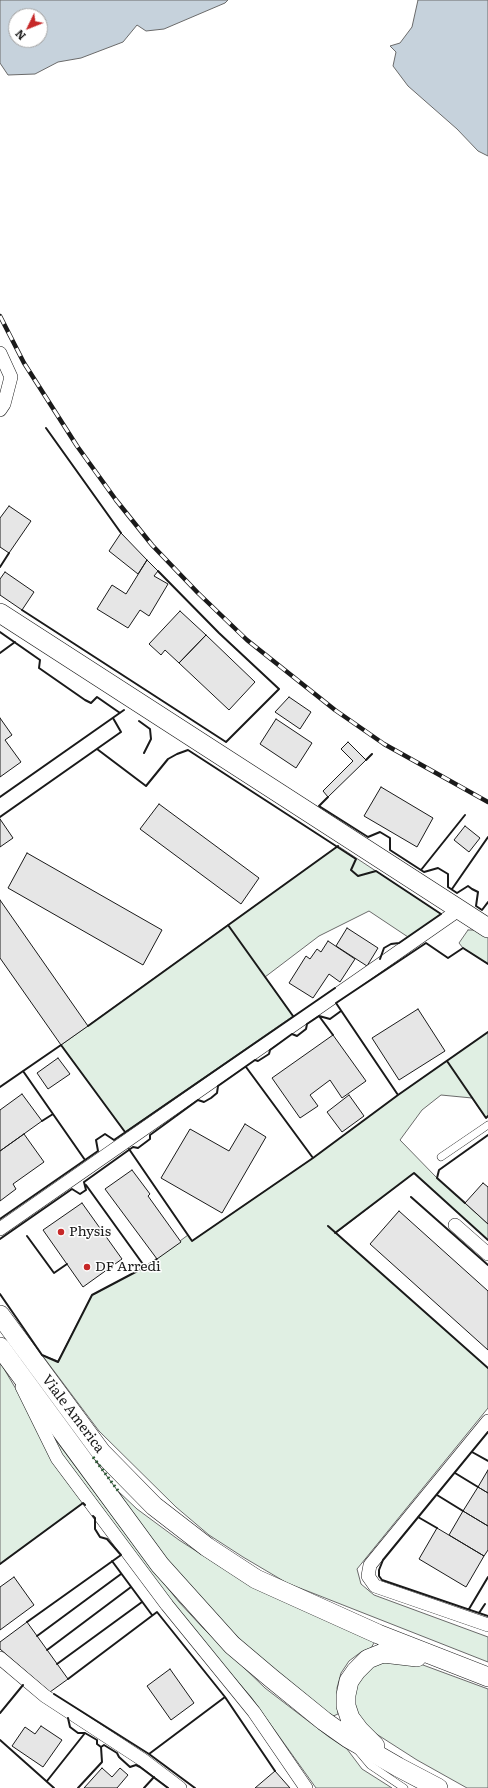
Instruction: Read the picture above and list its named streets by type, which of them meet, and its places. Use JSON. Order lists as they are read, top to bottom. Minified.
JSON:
{"streets":{"main road":["Viale America"]},"places":["Physis","DF Arredi"],"north":"bottom left"}
